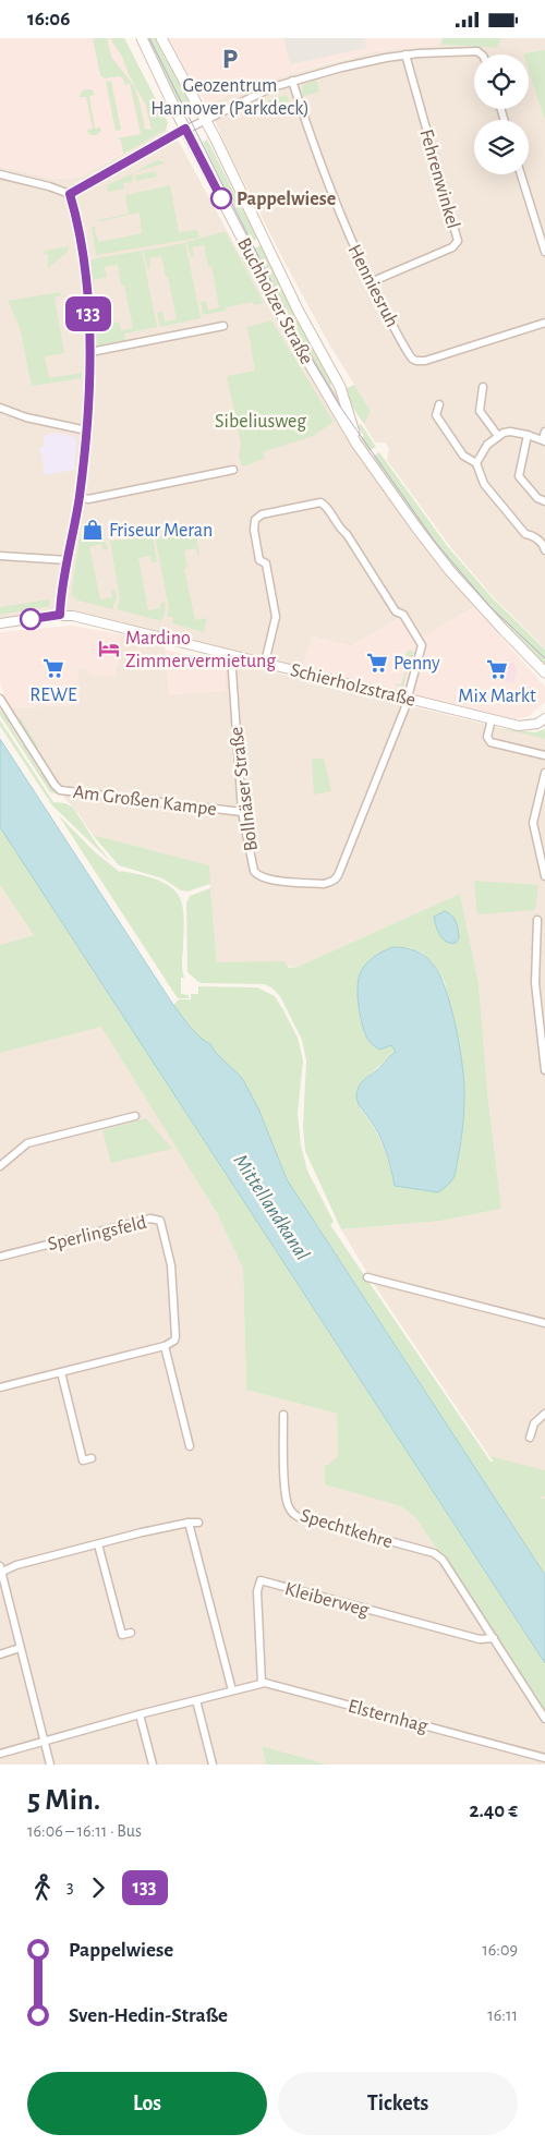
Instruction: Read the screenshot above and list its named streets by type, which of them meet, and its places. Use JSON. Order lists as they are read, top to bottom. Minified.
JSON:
{"streets":{"main road":["Buchholzer Straße"],"street":["Fehrenwinkel","Henniesruh","Schierholzstraße","Bollnäser Straße","Am Großen Kampe","Sperlingsfeld","Spechtkehre","Kleiberweg","Elsternhag"]},"crossings":[["Fehrenwinkel","Henniesruh"],["Schierholzstraße","Bollnäser Straße"],["Bollnäser Straße","Am Großen Kampe"],["Spechtkehre","Kleiberweg"],["Kleiberweg","Elsternhag"]],"water":["Mittellandkanal"],"parks":["Sibeliusweg"],"places":{"parking":["Geozentrum Hannover (Parkdeck)"],"other":["Pappelwiese"],"shop":["Friseur Meran"],"hotel":["Mardino Zimmervermietung"],"supermarket":["Penny","REWE","Mix Markt"]},"lines":["bus line 133"],"page":{"status":"16:06","on_map":"133","heading":["5 Min.","16:06 – 16:11 · Bus","2.40 €"],"legs":["3","133"],"list":[{"name":"Pappelwiese","value":"16:09"},{"name":"Sven-Hedin-Straße","value":"16:11"}],"buttons":["Los","Tickets"]}}
